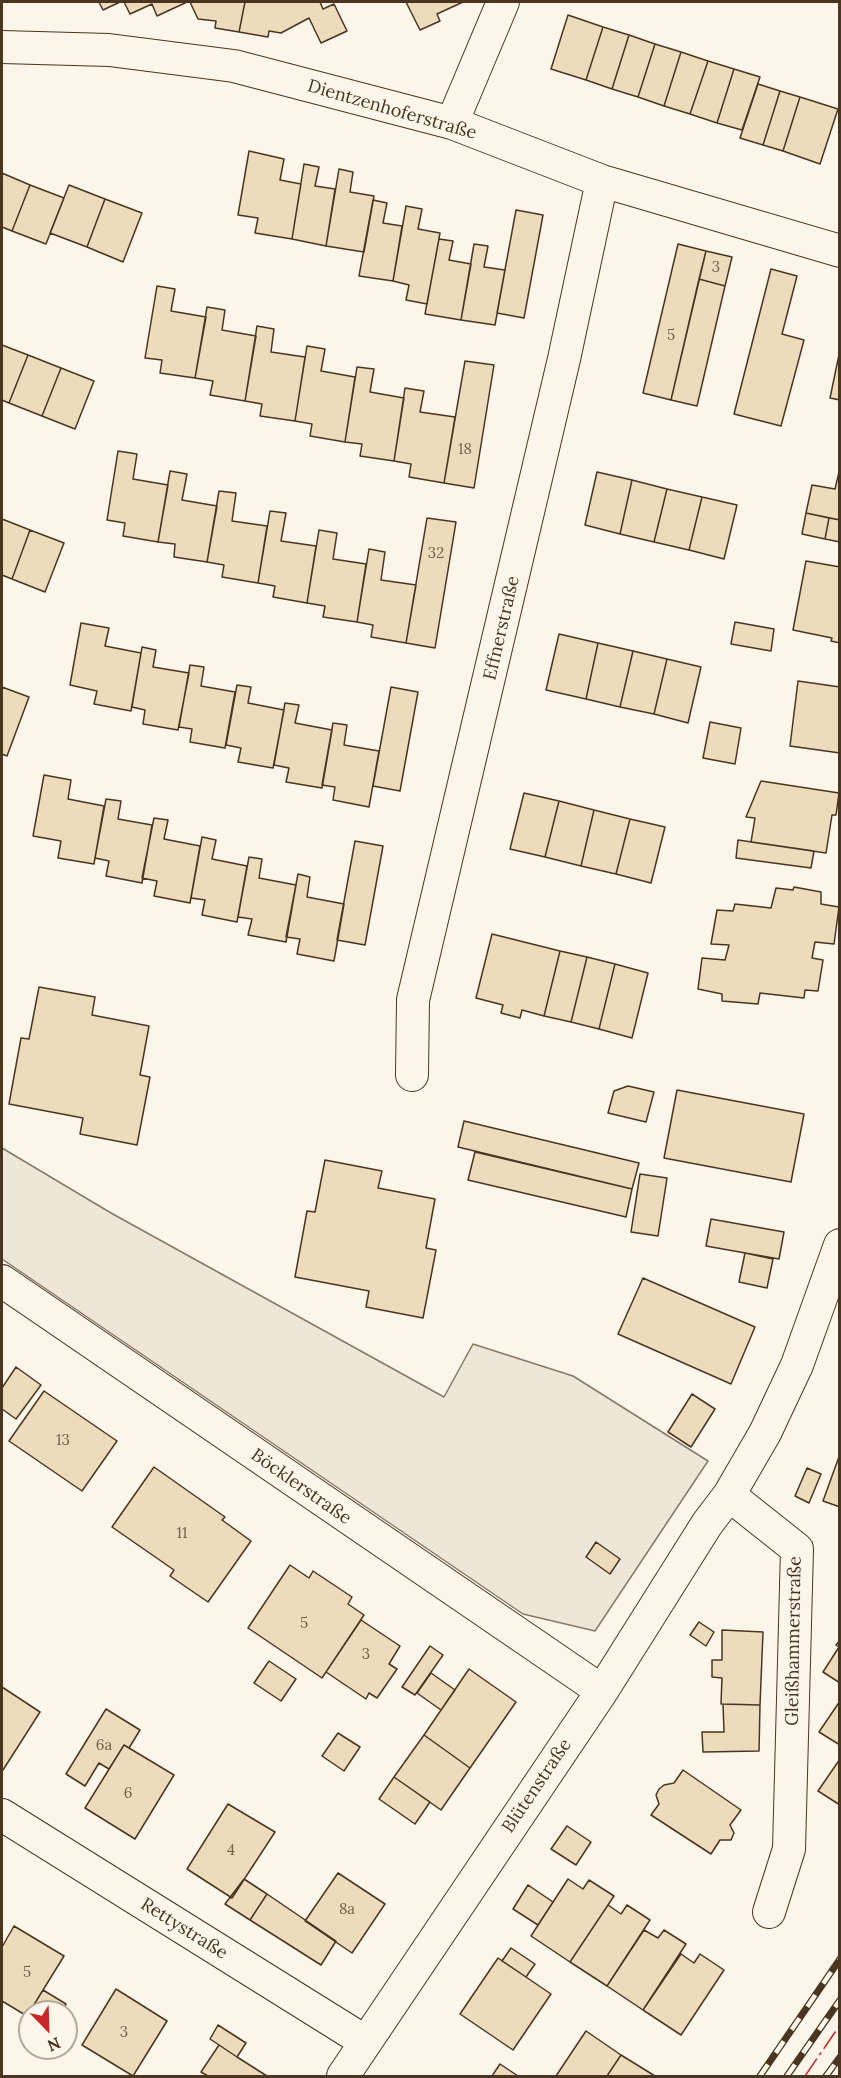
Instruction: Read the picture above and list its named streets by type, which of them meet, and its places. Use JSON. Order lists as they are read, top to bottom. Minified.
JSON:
{"streets":{"street":["Dientzenhoferstraße","Effnerstraße","Böcklerstraße","Gleißhammerstraße","Blütenstraße","Rettystraße"]},"crossings":[["Dientzenhoferstraße","Effnerstraße"],["Böcklerstraße","Blütenstraße"],["Gleißhammerstraße","Blütenstraße"],["Blütenstraße","Rettystraße"]],"house_numbers":["3","5","18","32","13","11","5","3","6a","6","4","8a","5","3"],"north":"bottom right"}
